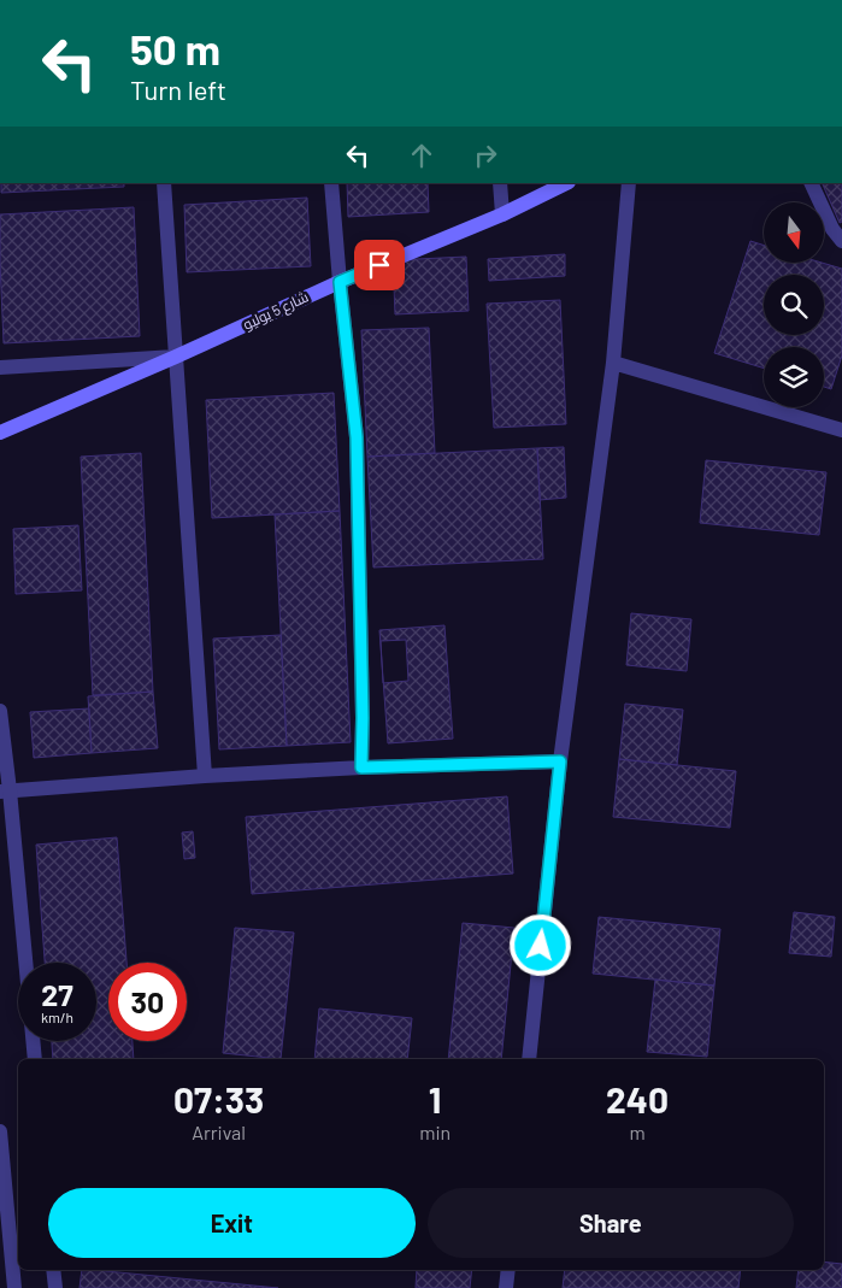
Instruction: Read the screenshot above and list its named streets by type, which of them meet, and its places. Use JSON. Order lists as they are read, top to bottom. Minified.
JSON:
{"streets":{"main road":["شارع 5 يوليو"]},"north":"bottom","page":{"turn":["50 m","Turn left"],"speed":"27 km/h","limit":"30","eta":["07:33","Arrival","1","min","240","m"],"buttons":["Exit","Share"]}}
